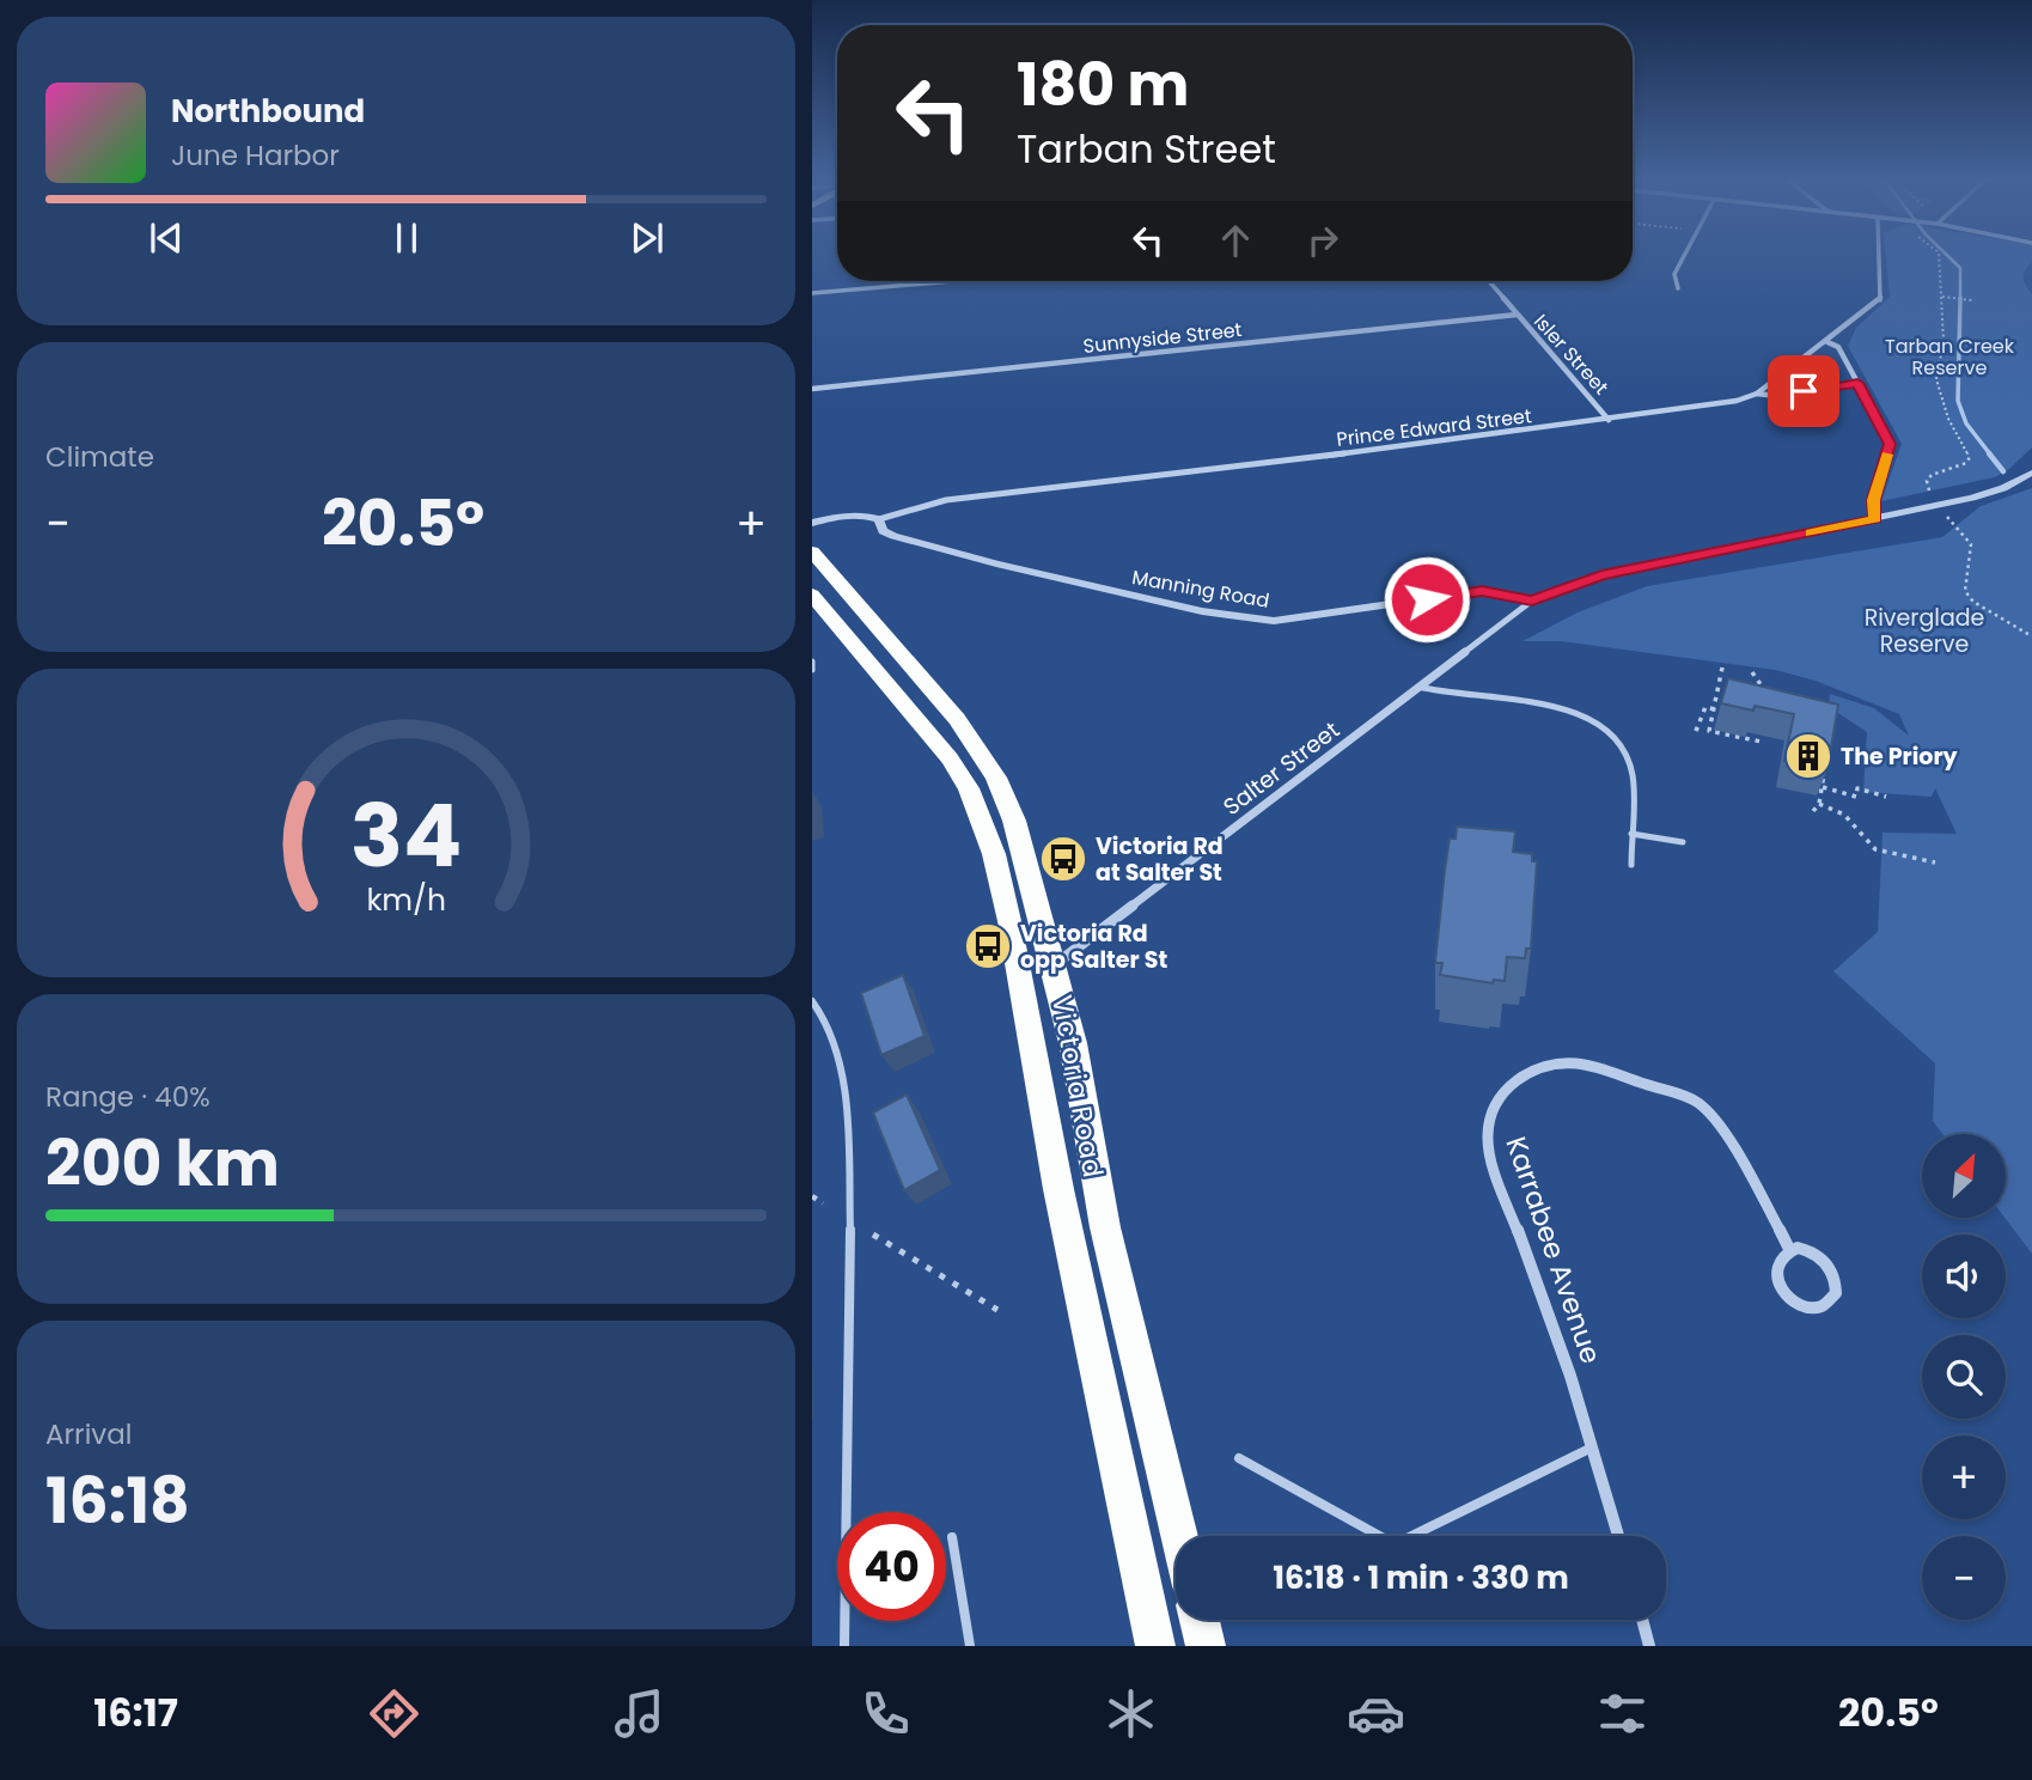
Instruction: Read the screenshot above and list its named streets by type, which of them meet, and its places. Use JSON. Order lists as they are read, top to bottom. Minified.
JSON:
{"streets":{"highway":["Victoria Road"],"street":["Sunnyside Street","Isler Street","Prince Edward Street","Manning Road","Salter Street","Karrabee Avenue"]},"crossings":[["Sunnyside Street","Isler Street"],["Isler Street","Prince Edward Street"],["Prince Edward Street","Manning Road"],["Manning Road","Salter Street"],["Salter Street","Victoria Road"]],"parks":["Tarban Creek Reserve","Riverglade Reserve"],"places":{"building":["The Priory"],"bus stop":["Victoria Rd at Salter St","Victoria Rd opp Salter St"]},"north":"top right","page":{"turn":["180 m","Tarban Street"],"song":["Northbound","June Harbor"],"tile":["Climate",["Range · 40%","200 km"],["Arrival","16:18"]],"heat":["−","20.5°","+"],"map_buttons":["+","−"],"limit":"40","trip":"16:18 · 1 min · 330 m","tabs":["16:17","20.5°"],"gauge":["34","km/h"]}}
